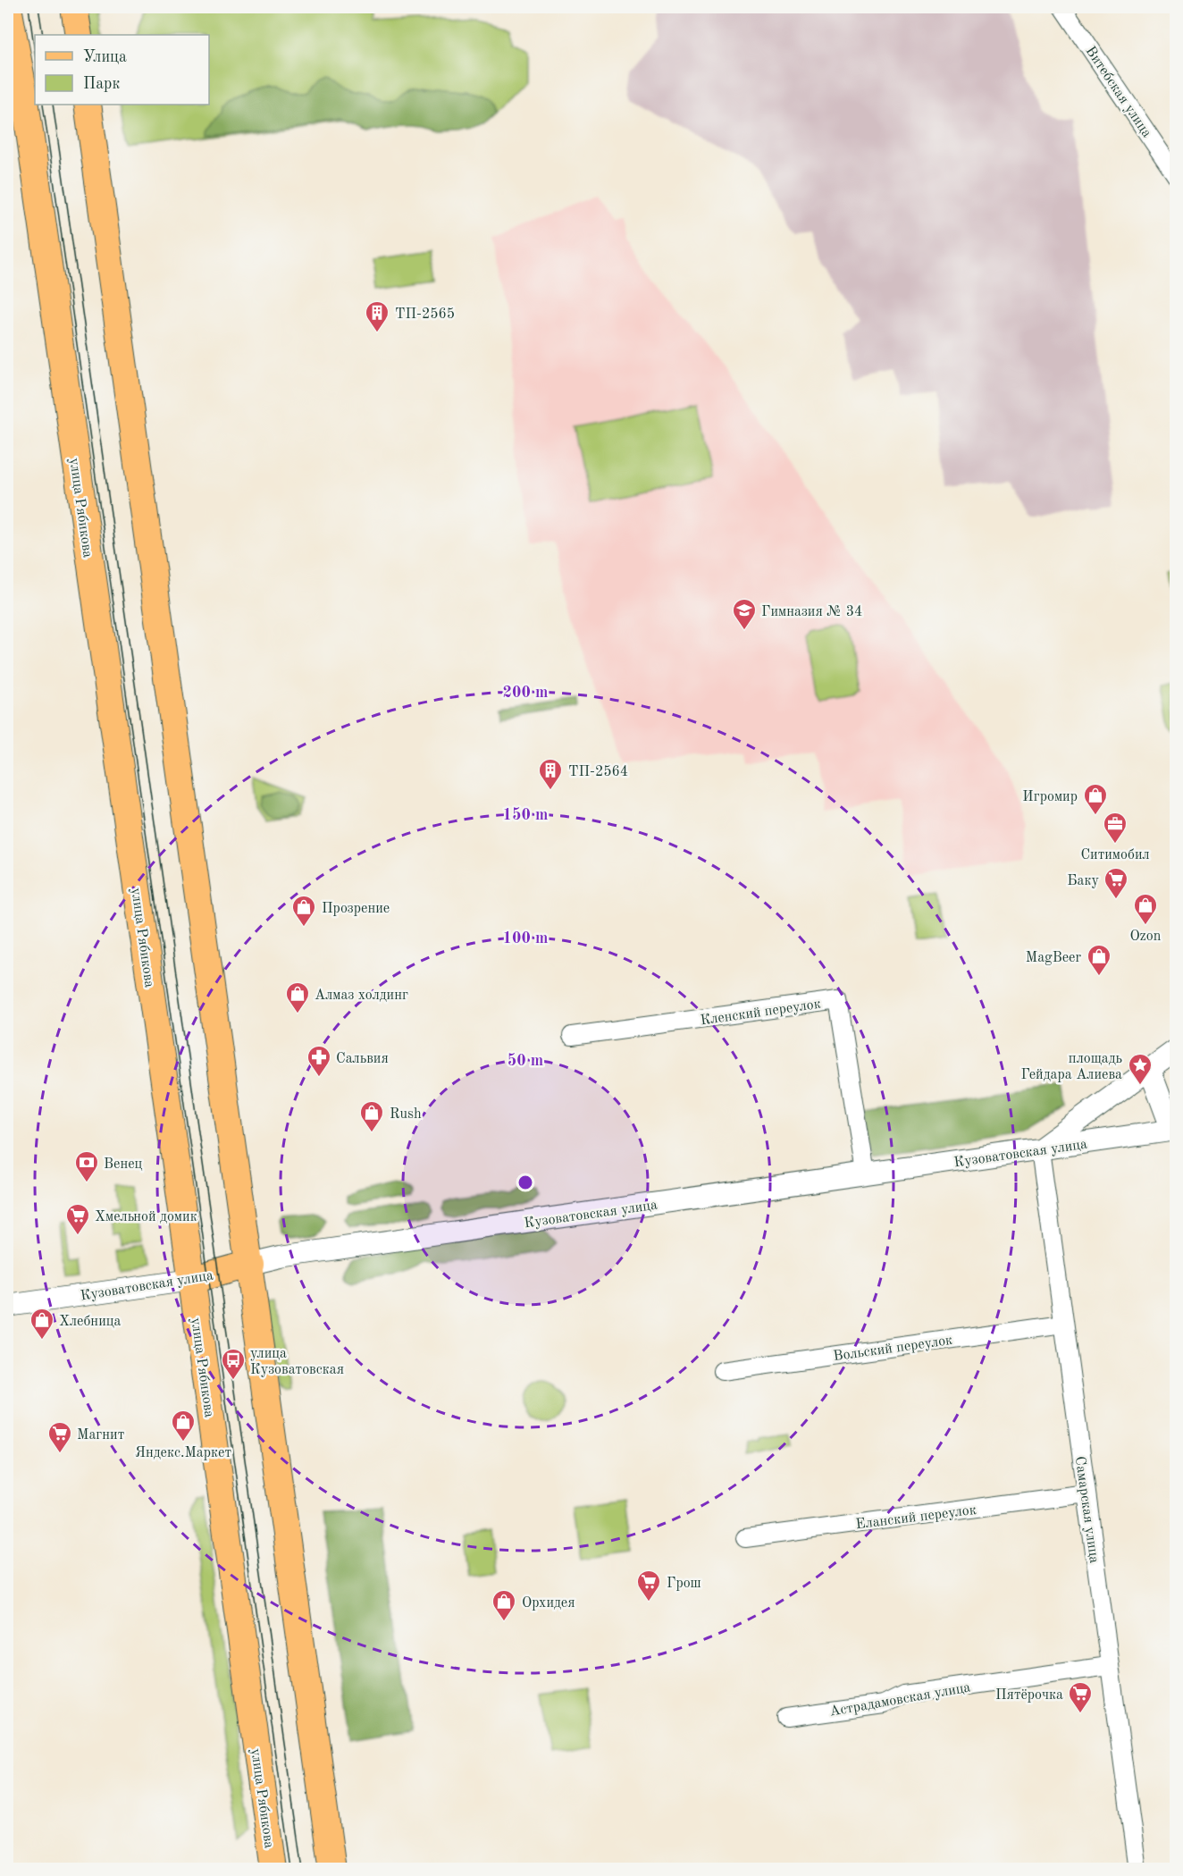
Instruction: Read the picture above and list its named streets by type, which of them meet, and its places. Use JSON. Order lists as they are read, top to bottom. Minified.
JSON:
{"streets":{"main road":["улица Рябикова","Кузоватовская улица"],"street":["Витебская улица","Кленский переулок","Вольский переулок","Самарская улица","Еланский переулок","Астрадамовская улица"]},"crossings":[["улица Рябикова","Кузоватовская улица"],["Кленский переулок","Кузоватовская улица"],["Кузоватовская улица","Самарская улица"],["Вольский переулок","Самарская улица"],["Самарская улица","Еланский переулок"],["Самарская улица","Астрадамовская улица"]],"places":{"building":["ТП-2565","ТП-2564"],"school or university":["Гимназия № 34"],"shop":["Игромир","Ozon","Прозрение","MagBeer","Алмаз холдинг","Rush","Хлебница","Яндекс.Маркет","Орхидея"],"office":["Ситимобил"],"supermarket":["Баку","Хмельной домик","Магнит","Грош","Пятёрочка"],"pharmacy":["Сальвия"],"place":["площадь Гейдара Алиева"],"bank":["Венец"],"bus stop":["улица Кузоватовская"]},"legend":["Улица","Парк"],"rings":["200 m","150 m","100 m","50 m"]}
